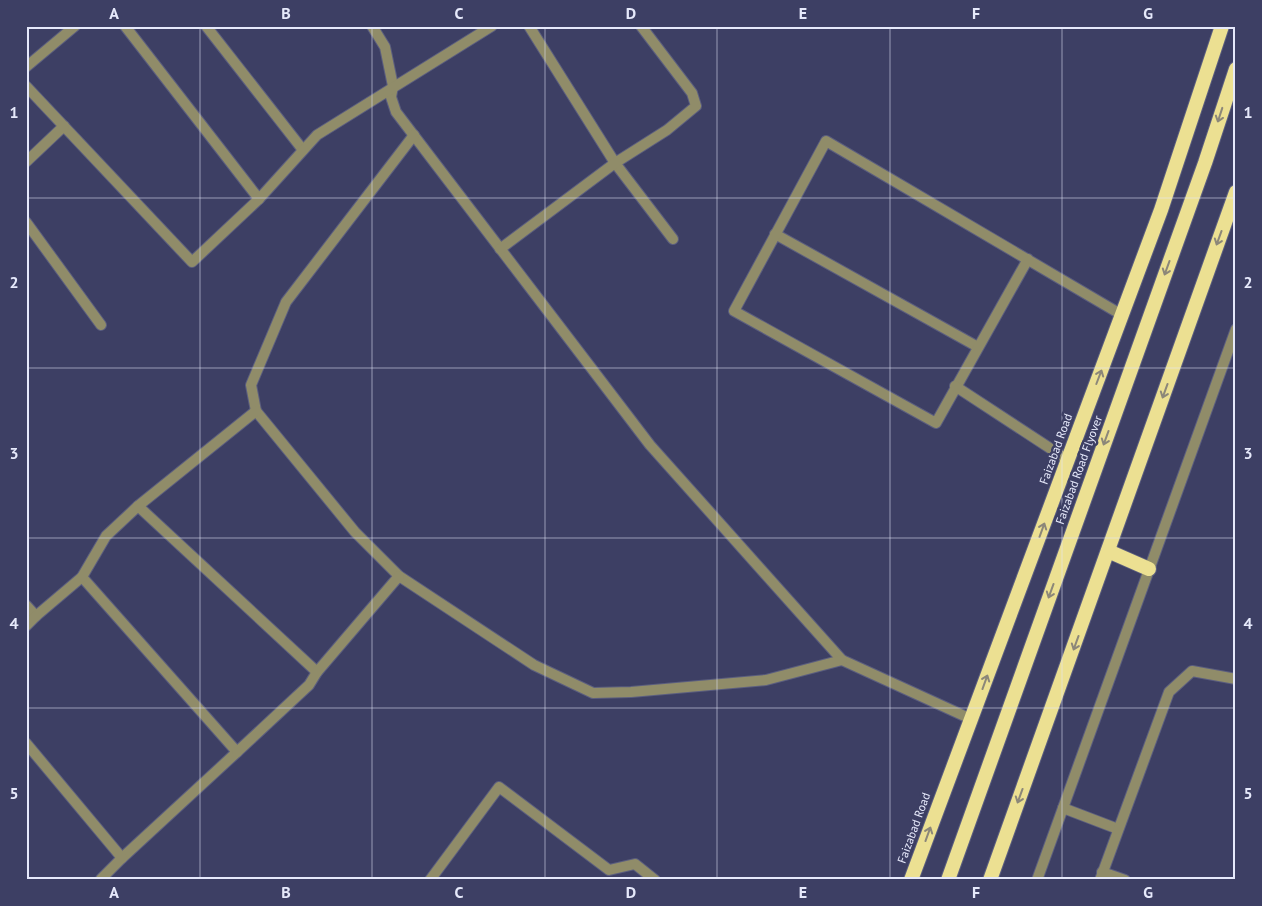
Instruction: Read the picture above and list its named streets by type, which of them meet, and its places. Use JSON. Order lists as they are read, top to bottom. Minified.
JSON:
{"streets":{"highway":["Faizabad Road","Faizabad Road Flyover"]},"grid":{"columns":["A","B","C","D","E","F","G"],"rows":["1","2","3","4","5"]}}
